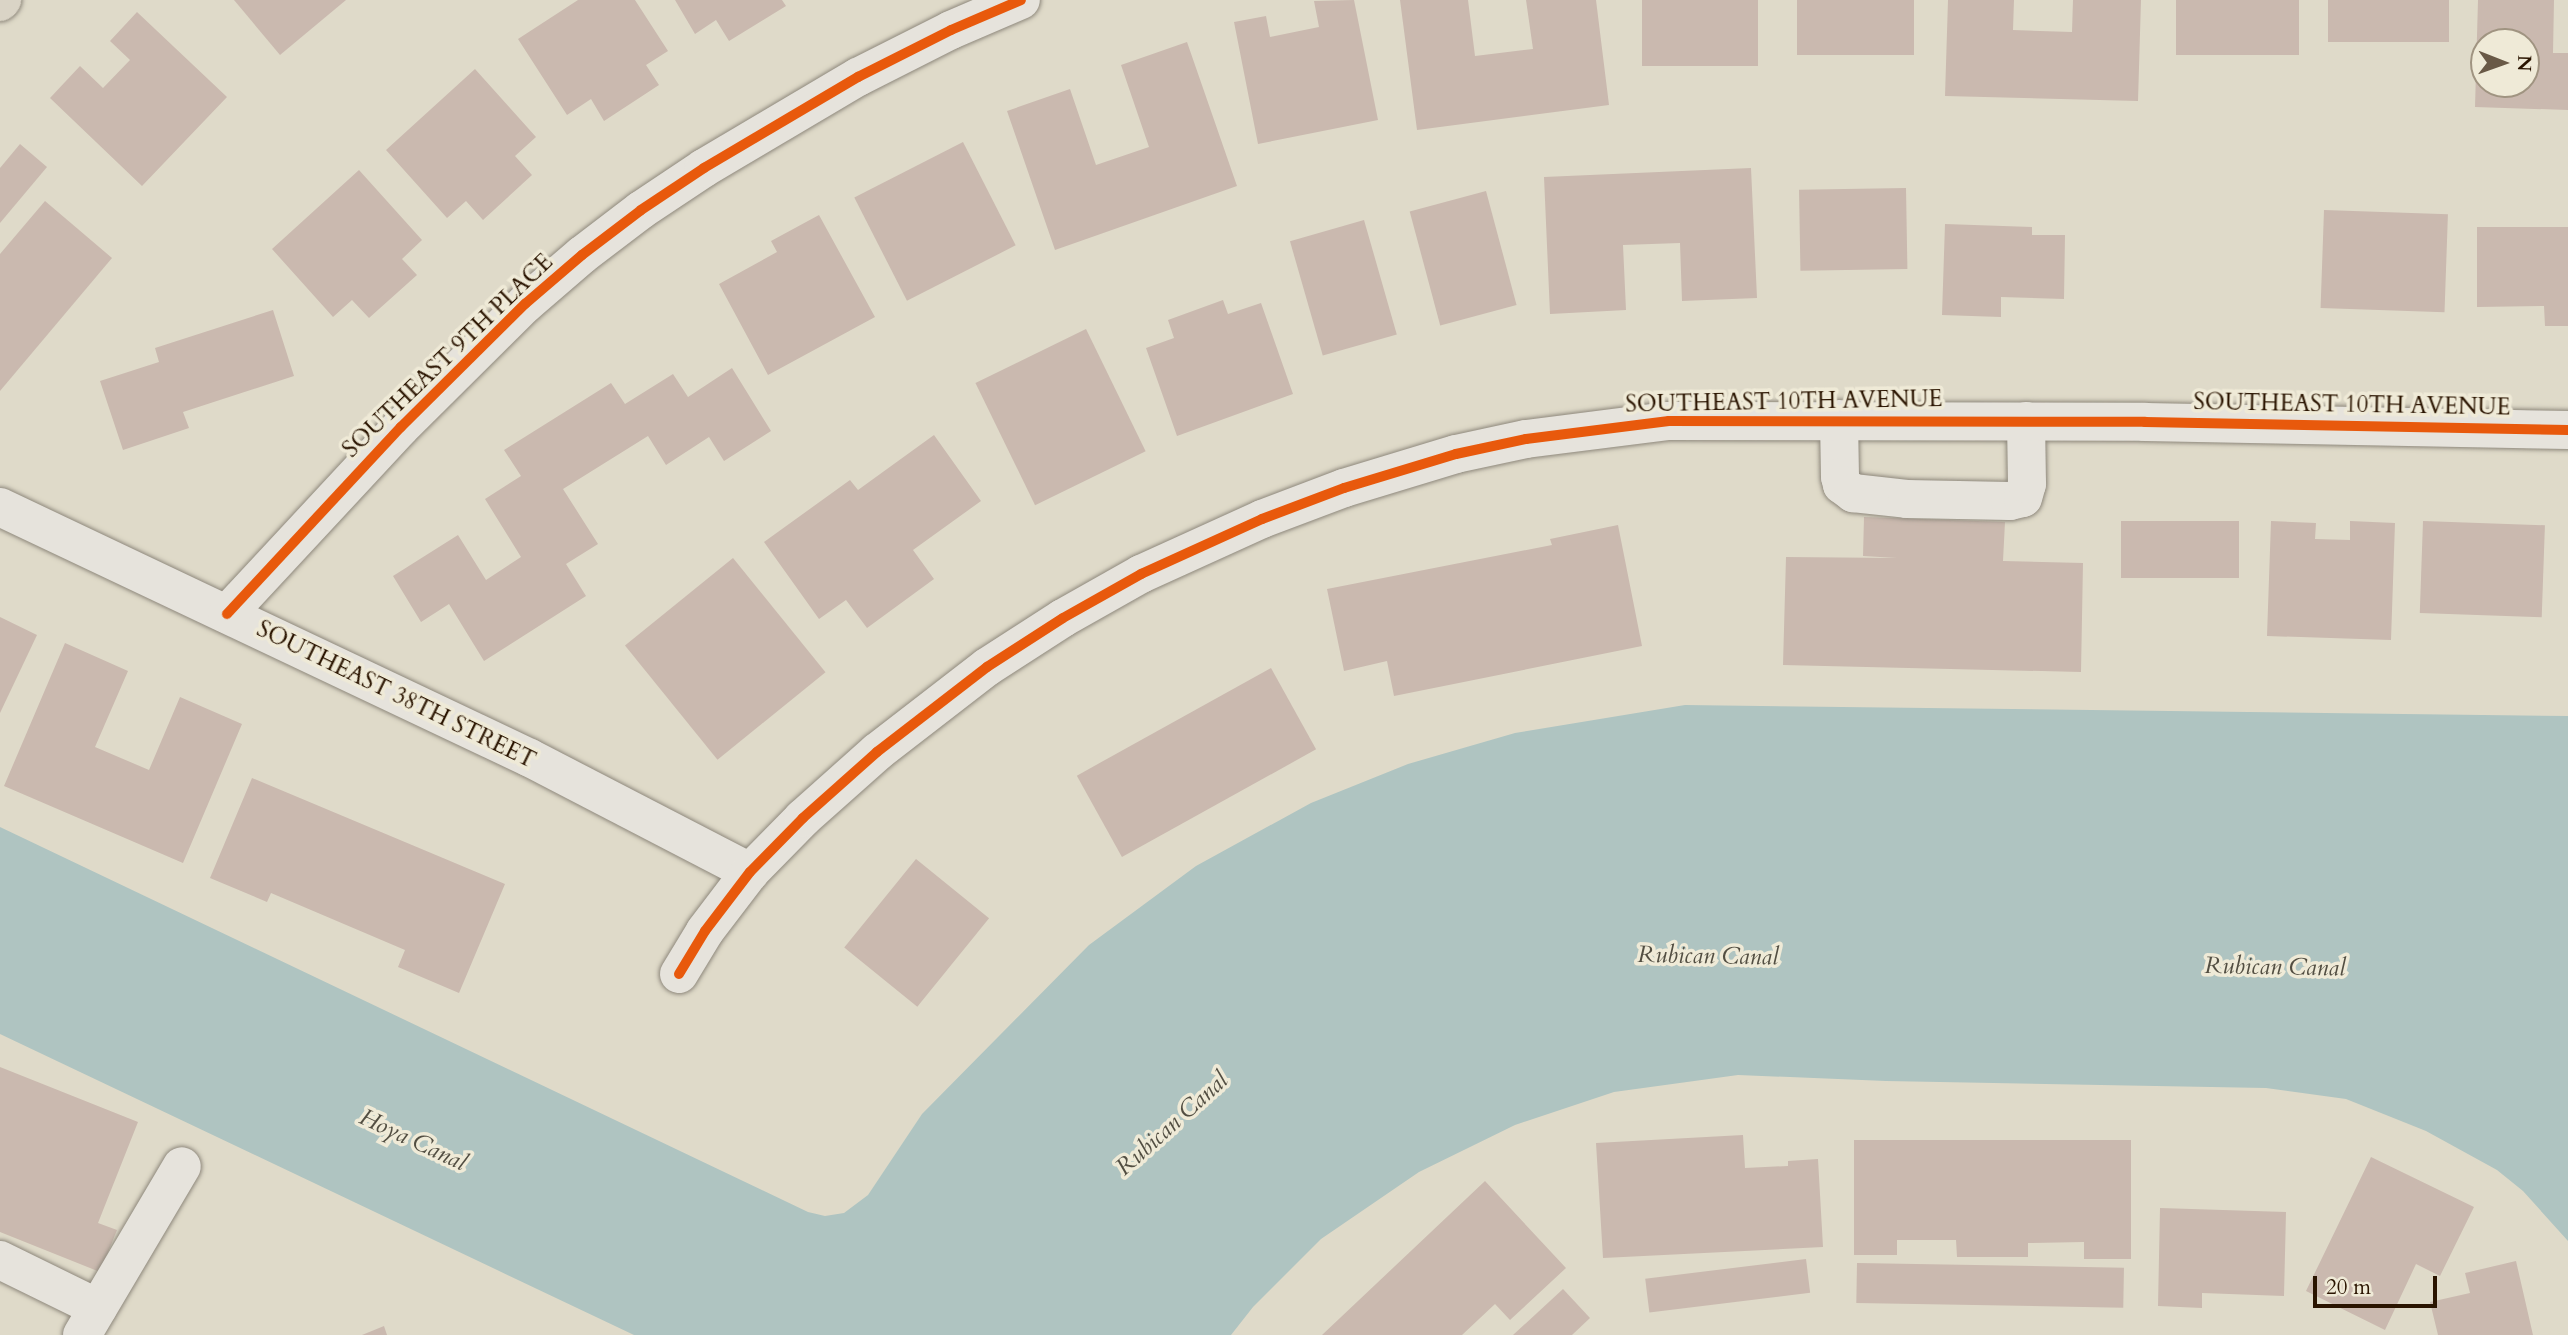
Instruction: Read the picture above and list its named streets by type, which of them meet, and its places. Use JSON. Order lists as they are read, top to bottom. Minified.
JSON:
{"streets":{"street":["SOUTHEAST 9TH PLACE","SOUTHEAST 10TH AVENUE","SOUTHEAST 38TH STREET"]},"crossings":[["SOUTHEAST 9TH PLACE","SOUTHEAST 38TH STREET"],["SOUTHEAST 10TH AVENUE","SOUTHEAST 38TH STREET"]],"water":["Rubican Canal","Hoya Canal"],"scale_bar":"20 m","north":"right"}
